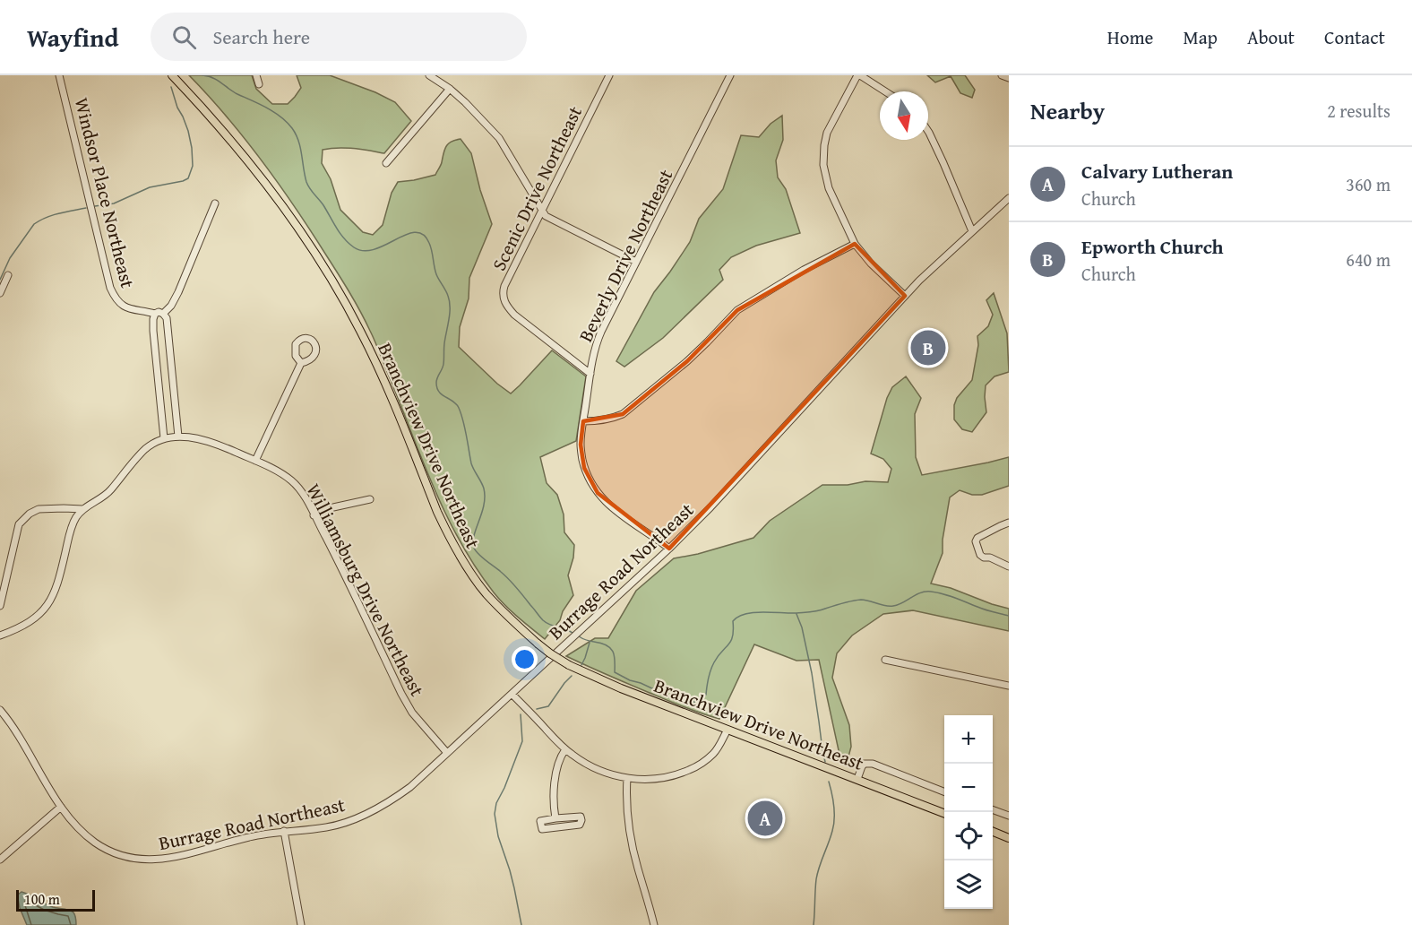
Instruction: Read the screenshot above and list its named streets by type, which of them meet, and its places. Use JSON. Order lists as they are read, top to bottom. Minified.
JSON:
{"streets":{"main road":["Branchview Drive Northeast"],"street":["Scenic Drive Northeast","Windsor Place Northeast","Beverly Drive Northeast","Burrage Road Northeast","Williamsburg Drive Northeast"]},"crossings":[["Scenic Drive Northeast","Beverly Drive Northeast"],["Beverly Drive Northeast","Burrage Road Northeast"],["Burrage Road Northeast","Williamsburg Drive Northeast"]],"scale_bar":"100 m","north":"bottom","page":{"header":"Wayfind","search":"Search here","nav":["Home","Map","About","Contact"],"heading":["Nearby","2 results"],"list":[{"mark":"A","name":"Calvary Lutheran","note":"Church","value":"360 m"},{"mark":"B","name":"Epworth Church","note":"Church","value":"640 m"}],"pins":["B","A"],"map_buttons":["+","−"],"scale":"100 m"}}
